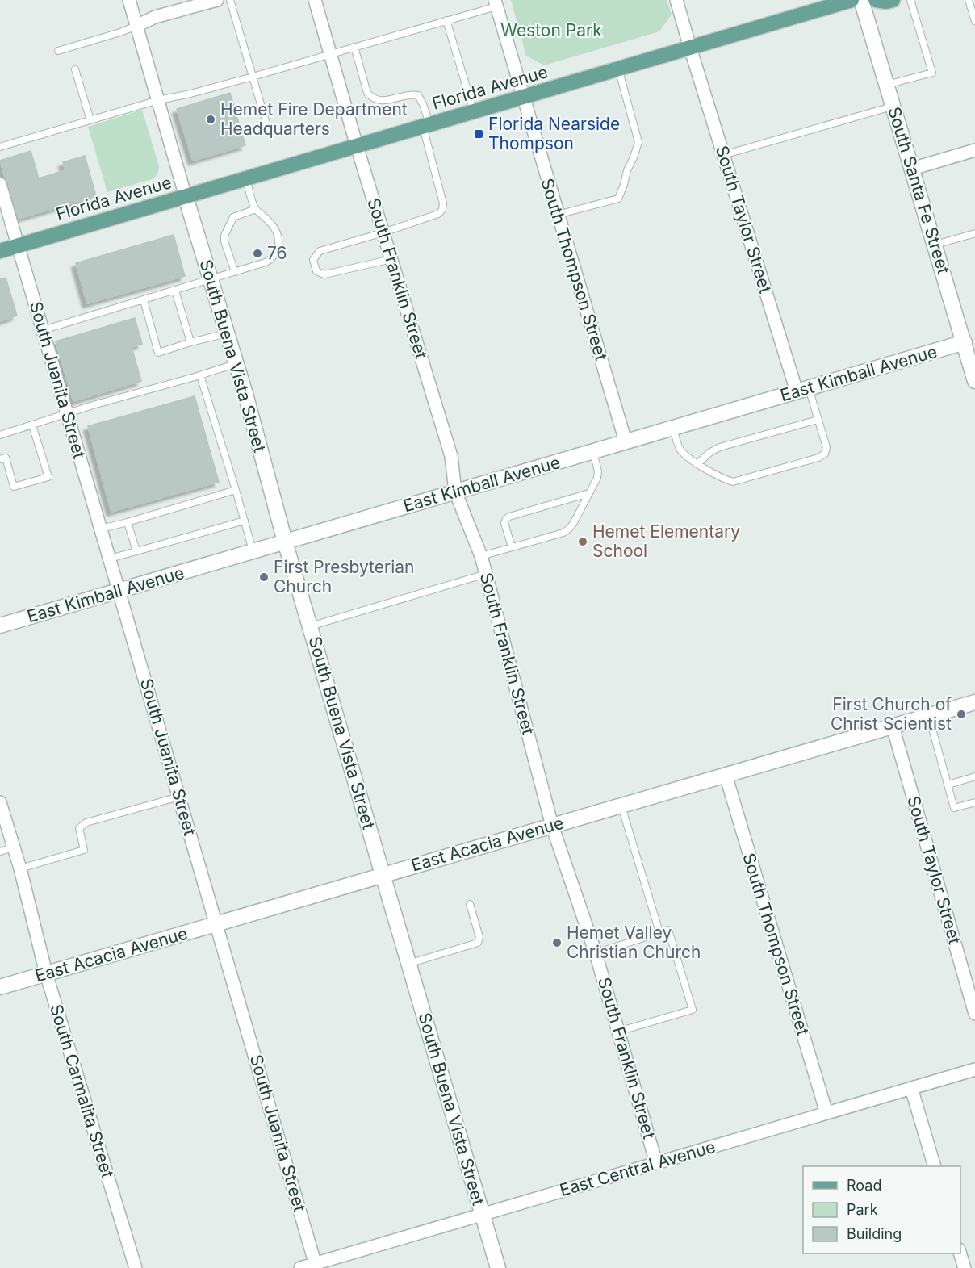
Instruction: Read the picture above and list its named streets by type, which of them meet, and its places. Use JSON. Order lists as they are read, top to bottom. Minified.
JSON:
{"streets":{"main road":["Florida Avenue"],"street":["South Santa Fe Street","South Taylor Street","South Thompson Street","South Franklin Street","South Buena Vista Street","East Kimball Avenue","South Juanita Street","East Acacia Avenue","South Carmalita Street","East Central Avenue"]},"crossings":[["Florida Avenue","South Taylor Street"],["Florida Avenue","South Thompson Street"],["Florida Avenue","South Franklin Street"],["Florida Avenue","South Buena Vista Street"],["Florida Avenue","South Juanita Street"],["South Santa Fe Street","East Kimball Avenue"],["South Taylor Street","East Kimball Avenue"],["South Taylor Street","East Acacia Avenue"],["South Thompson Street","East Kimball Avenue"],["South Thompson Street","East Acacia Avenue"],["South Thompson Street","East Central Avenue"],["South Franklin Street","East Kimball Avenue"],["South Franklin Street","East Acacia Avenue"],["South Franklin Street","East Central Avenue"],["South Buena Vista Street","East Kimball Avenue"],["South Buena Vista Street","East Acacia Avenue"],["South Buena Vista Street","East Central Avenue"],["East Kimball Avenue","South Juanita Street"],["South Juanita Street","East Acacia Avenue"],["South Juanita Street","East Central Avenue"],["East Acacia Avenue","South Carmalita Street"]],"parks":["Weston Park"],"places":{"other":["Hemet Fire Department Headquarters","76","Hemet Elementary School","First Presbyterian Church","First Church of Christ Scientist","Hemet Valley Christian Church"],"transit":["Florida Nearside Thompson"]},"legend":["Road","Park","Building"]}
